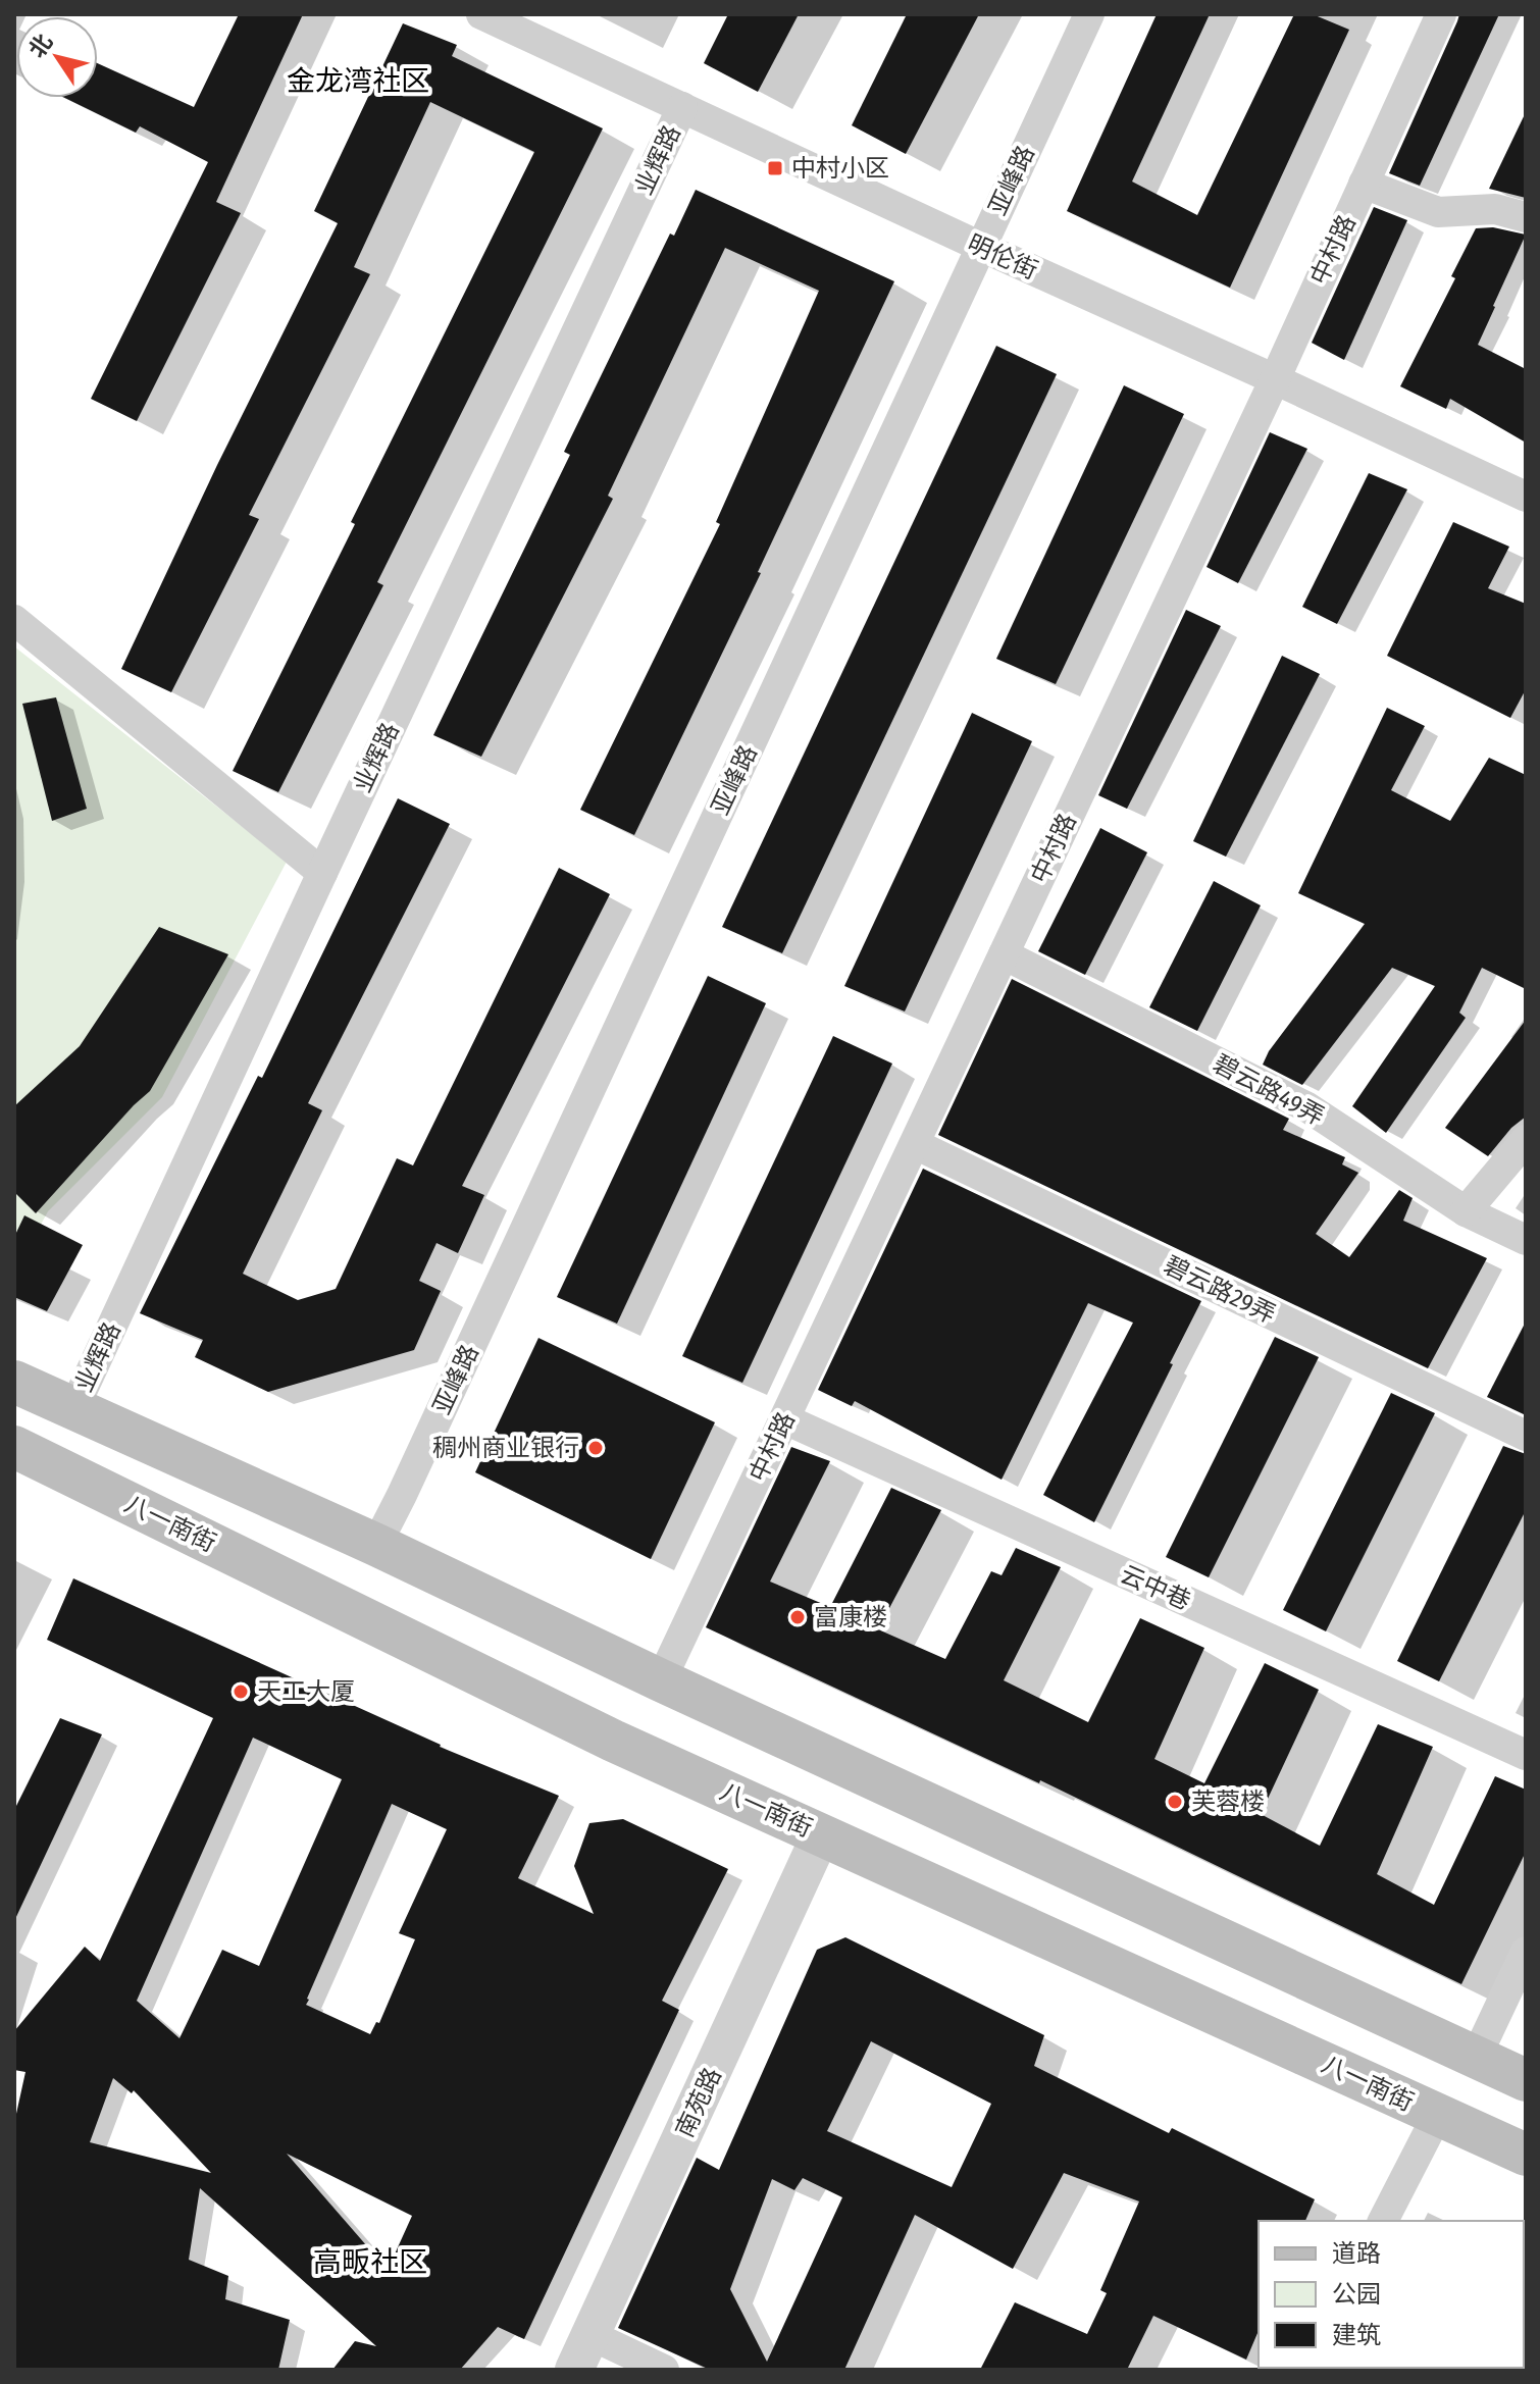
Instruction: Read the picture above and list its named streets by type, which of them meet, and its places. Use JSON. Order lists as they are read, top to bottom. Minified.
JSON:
{"streets":{"main road":["八一南街"],"street":["业辉路","亚峰路","中村路","明伦街","碧云路49弄","碧云路29弄","云中巷","南苑路"]},"crossings":[["业辉路","明伦街"],["亚峰路","明伦街"],["中村路","明伦街"],["中村路","碧云路49弄"],["中村路","碧云路29弄"],["中村路","云中巷"],["八一南街","南苑路"]],"districts":["金龙湾社区","高畈社区"],"places":{"transit":["中村小区"],"other":["稠州商业银行","富康楼","天工大厦","芙蓉楼"]},"legend":["道路","公园","建筑"],"north":"top left"}
